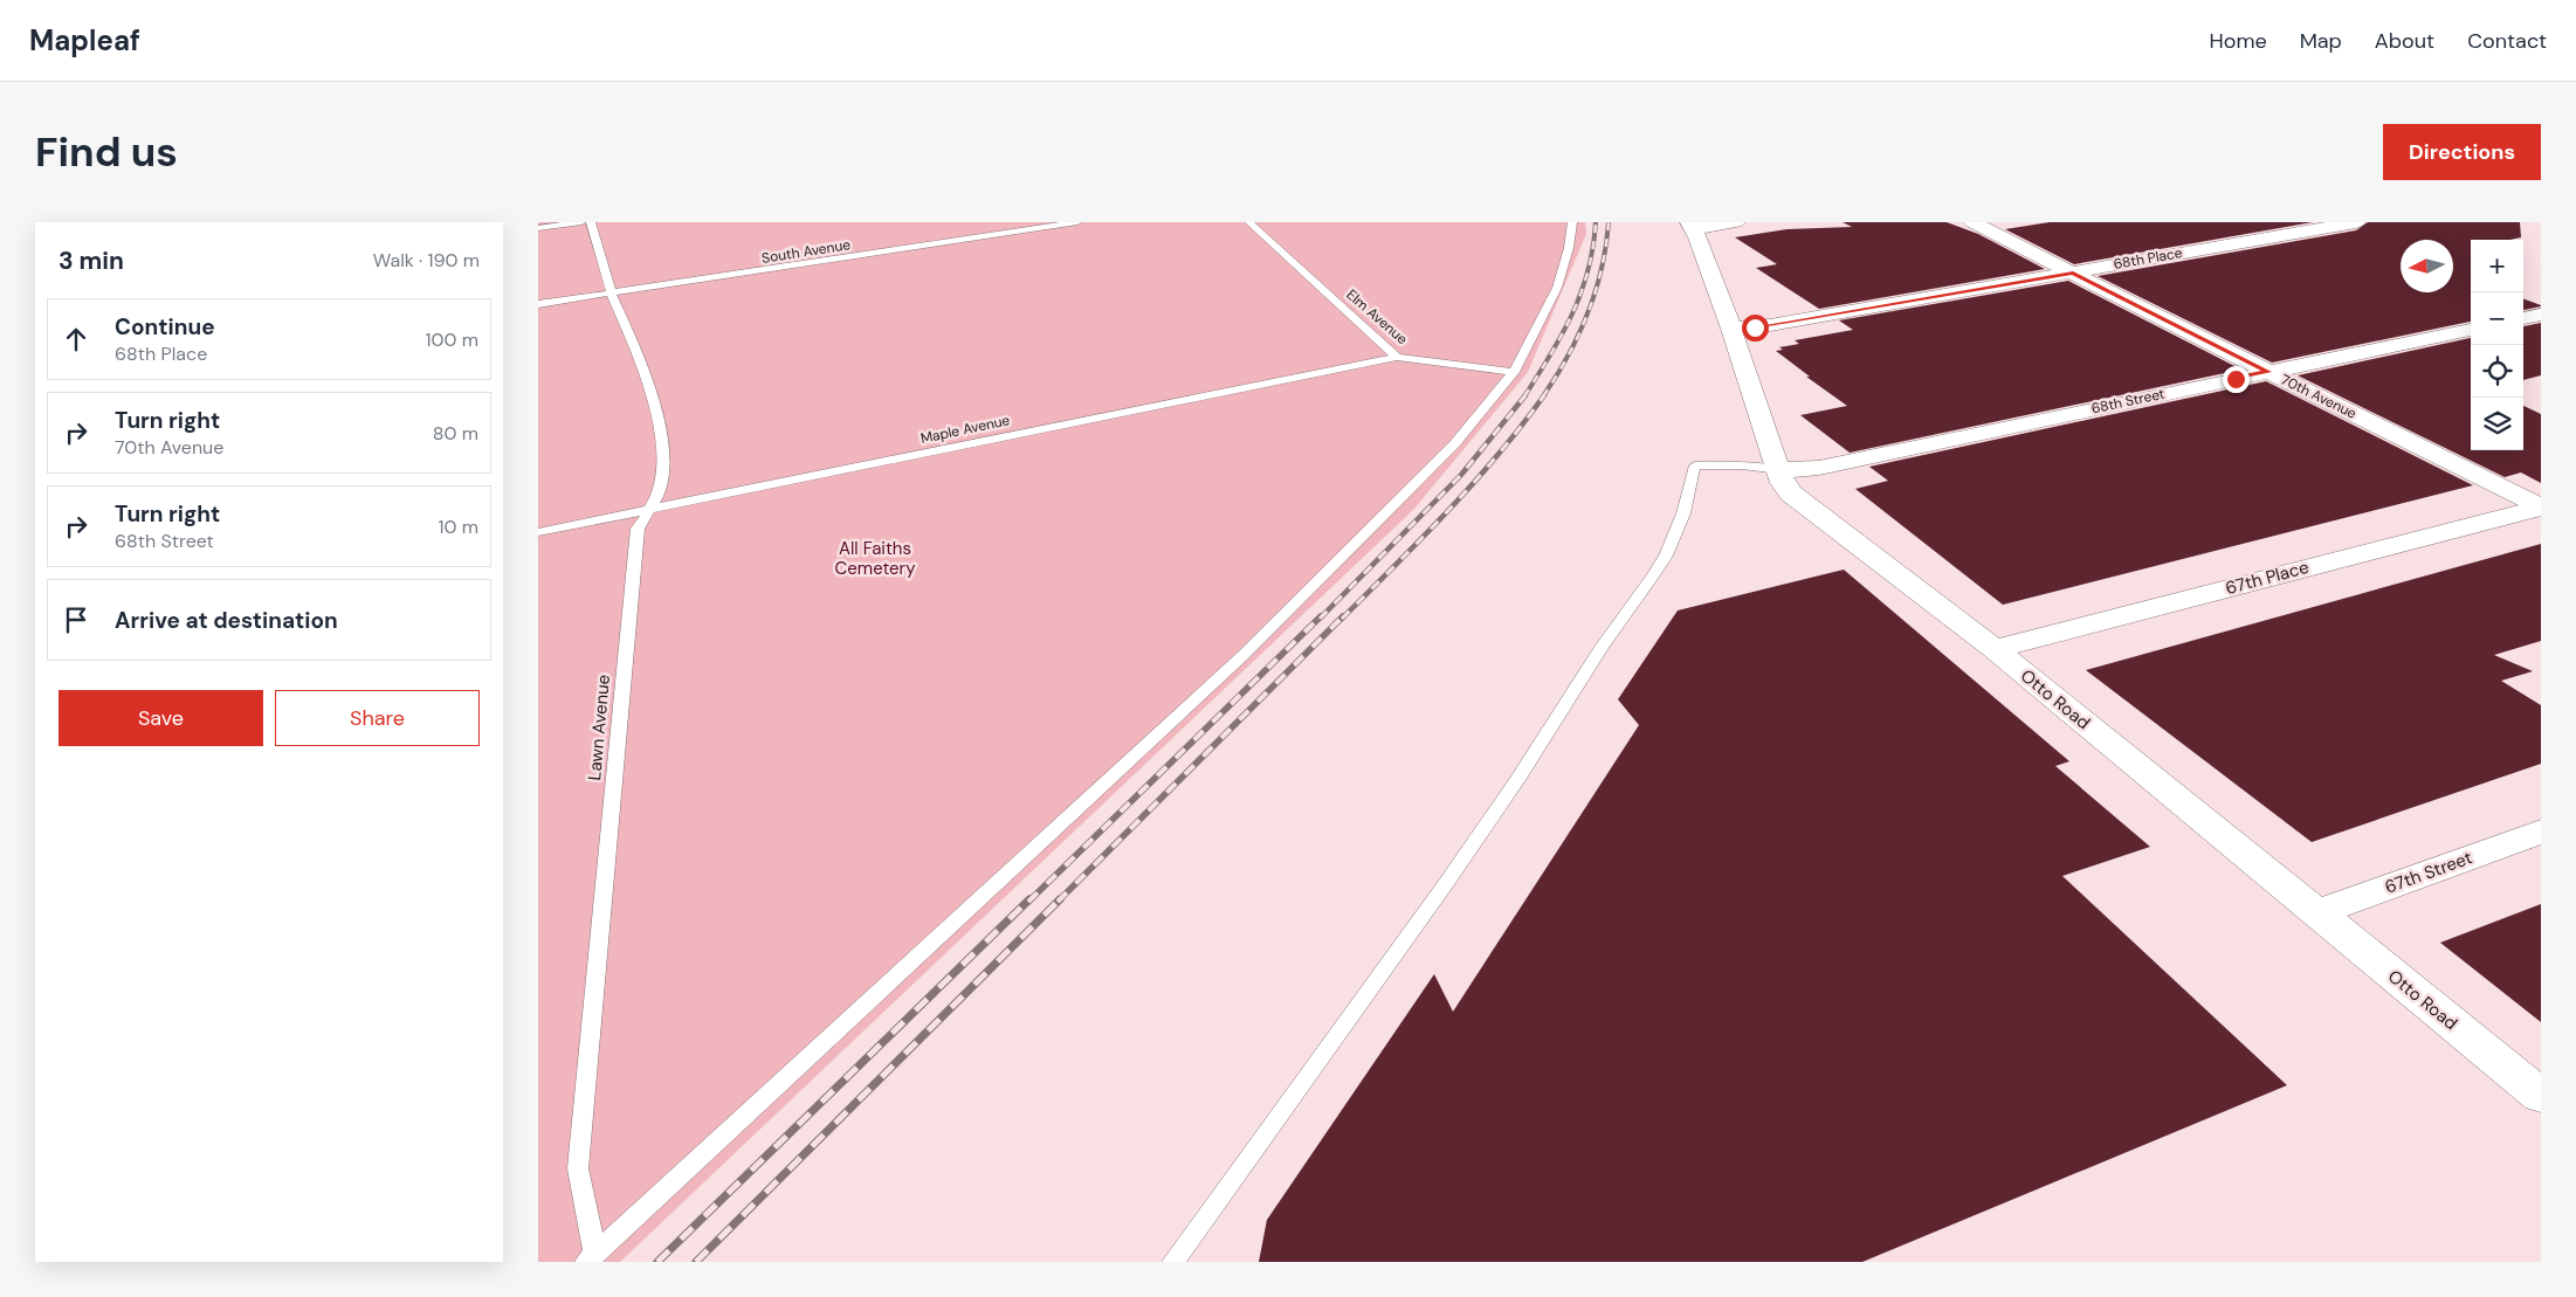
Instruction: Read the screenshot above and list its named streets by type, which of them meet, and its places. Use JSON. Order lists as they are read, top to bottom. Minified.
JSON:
{"streets":{"street":["68th Place","70th Avenue","68th Street","67th Place","Otto Road","67th Street"],"lane":["South Avenue","Elm Avenue","Maple Avenue","Lawn Avenue"]},"crossings":[["South Avenue","Lawn Avenue"],["68th Place","70th Avenue"],["68th Place","Otto Road"],["Elm Avenue","Maple Avenue"],["70th Avenue","68th Street"],["70th Avenue","67th Place"],["68th Street","Otto Road"],["Maple Avenue","Lawn Avenue"],["67th Place","Otto Road"],["Otto Road","67th Street"]],"parks":["All Faiths Cemetery"],"north":"left","page":{"header":"Mapleaf","nav":["Home","Map","About","Contact"],"buttons":["Directions",["Save","Share"]],"title":"Find us","heading":["3 min","Walk · 190 m"],"map_buttons":["+","−"],"list":[["Continue","68th Place","100 m"],["Turn right","70th Avenue","80 m"],["Turn right","68th Street","10 m"],"Arrive at destination"]}}
